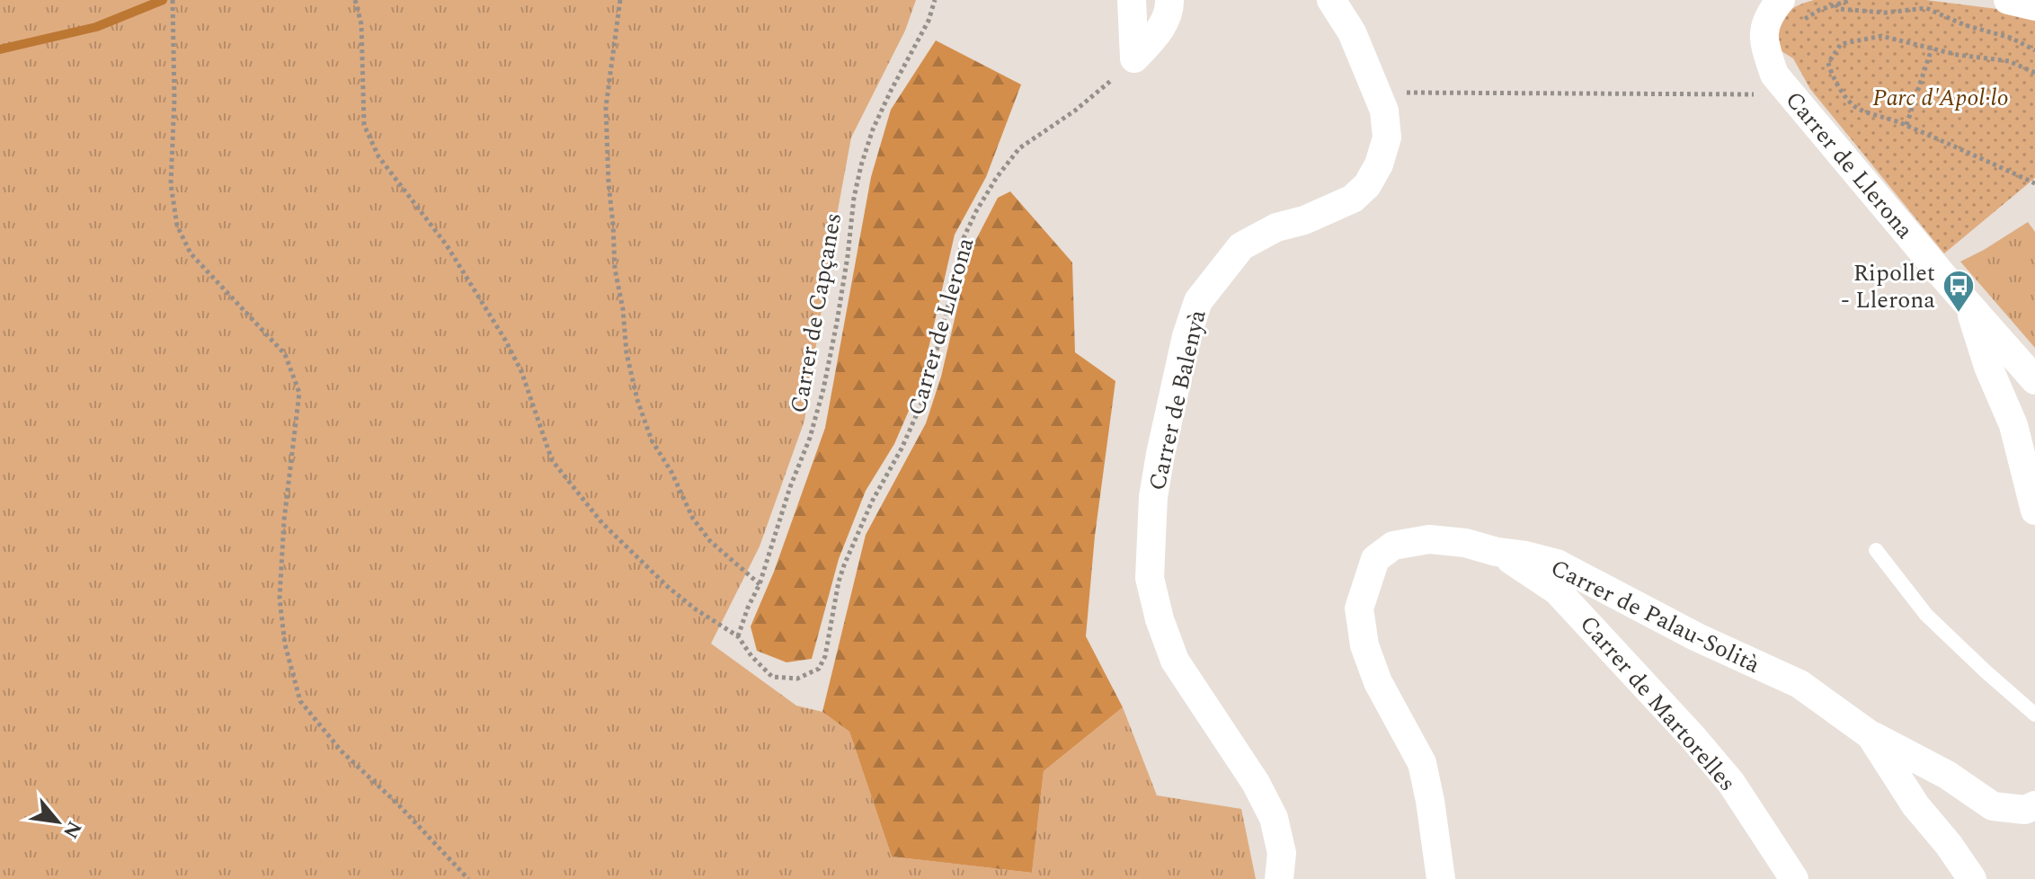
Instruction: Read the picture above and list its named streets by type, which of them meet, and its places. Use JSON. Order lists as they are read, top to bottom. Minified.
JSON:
{"streets":{"street":["Carrer de Llerona","Carrer de Balenyà","Carrer de Palau-Solità","Carrer de Martorelles"],"path":["Carrer de Capçanes"]},"crossings":[["Carrer de Llerona","Carrer de Capçanes"],["Carrer de Palau-Solità","Carrer de Martorelles"]],"parks":["Parc d'Apol·lo"],"places":{"bus stop":["Ripollet - Llerona"]},"north":"bottom right"}
